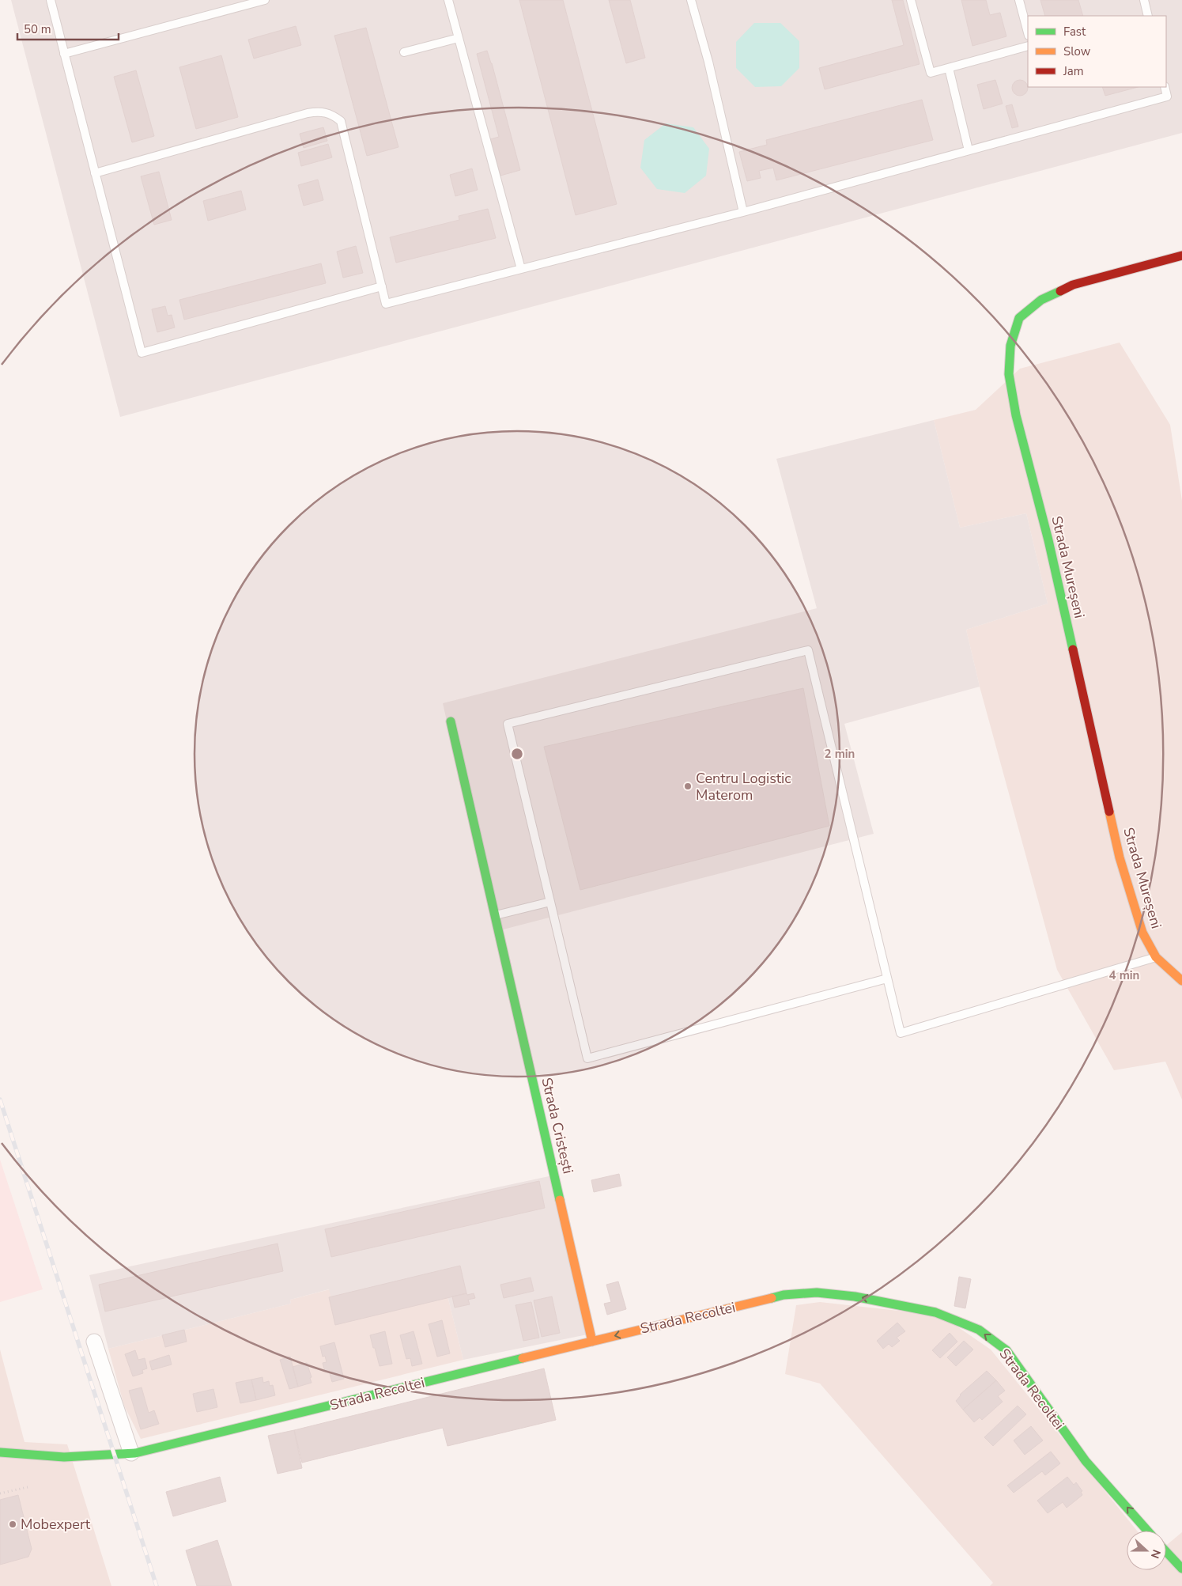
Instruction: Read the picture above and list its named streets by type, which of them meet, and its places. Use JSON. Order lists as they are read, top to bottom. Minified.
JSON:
{"streets":{"street":["Strada Mureșeni","Strada Cristești","Strada Recoltei"]},"crossings":[["Strada Cristești","Strada Recoltei"]],"one_way":["Strada Recoltei"],"places":["Centru Logistic Materom","Mobexpert"],"legend":["Fast","Slow","Jam"],"scale_bar":"50 m","north":"right","rings":["2 min","4 min"]}
